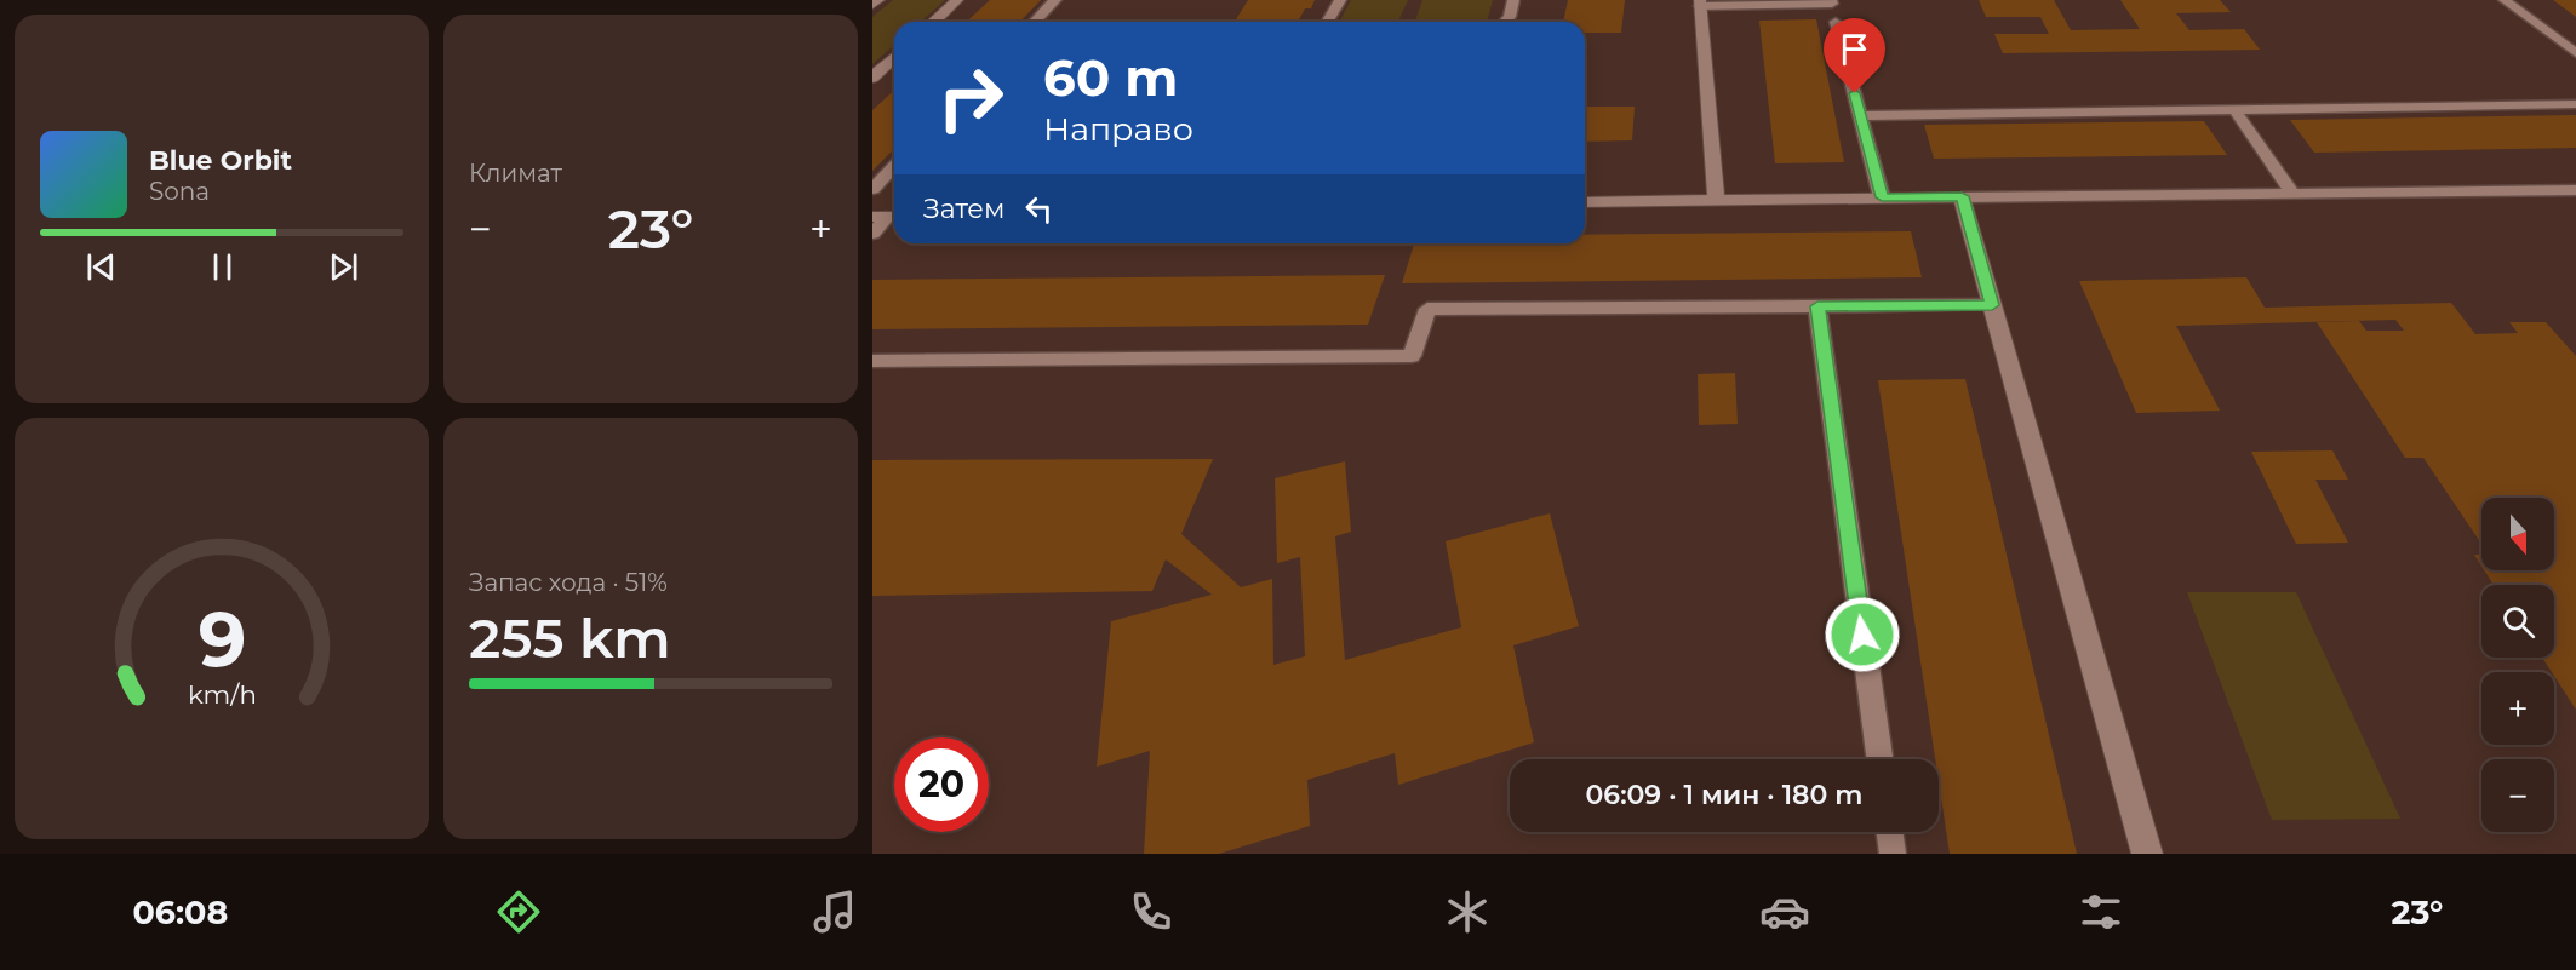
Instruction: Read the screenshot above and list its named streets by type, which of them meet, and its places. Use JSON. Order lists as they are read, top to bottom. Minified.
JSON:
{"north":"bottom","page":{"tile":["Климат",["Запас хода · 51%","255 km"]],"turn":["60 m","Направо"],"song":["Blue Orbit","Sona"],"then":"Затем","heat":["−","23°","+"],"map_buttons":["+","−"],"limit":"20","trip":"06:09 · 1 мин · 180 m","tabs":["06:08","23°"],"gauge":["9","km/h"]}}
